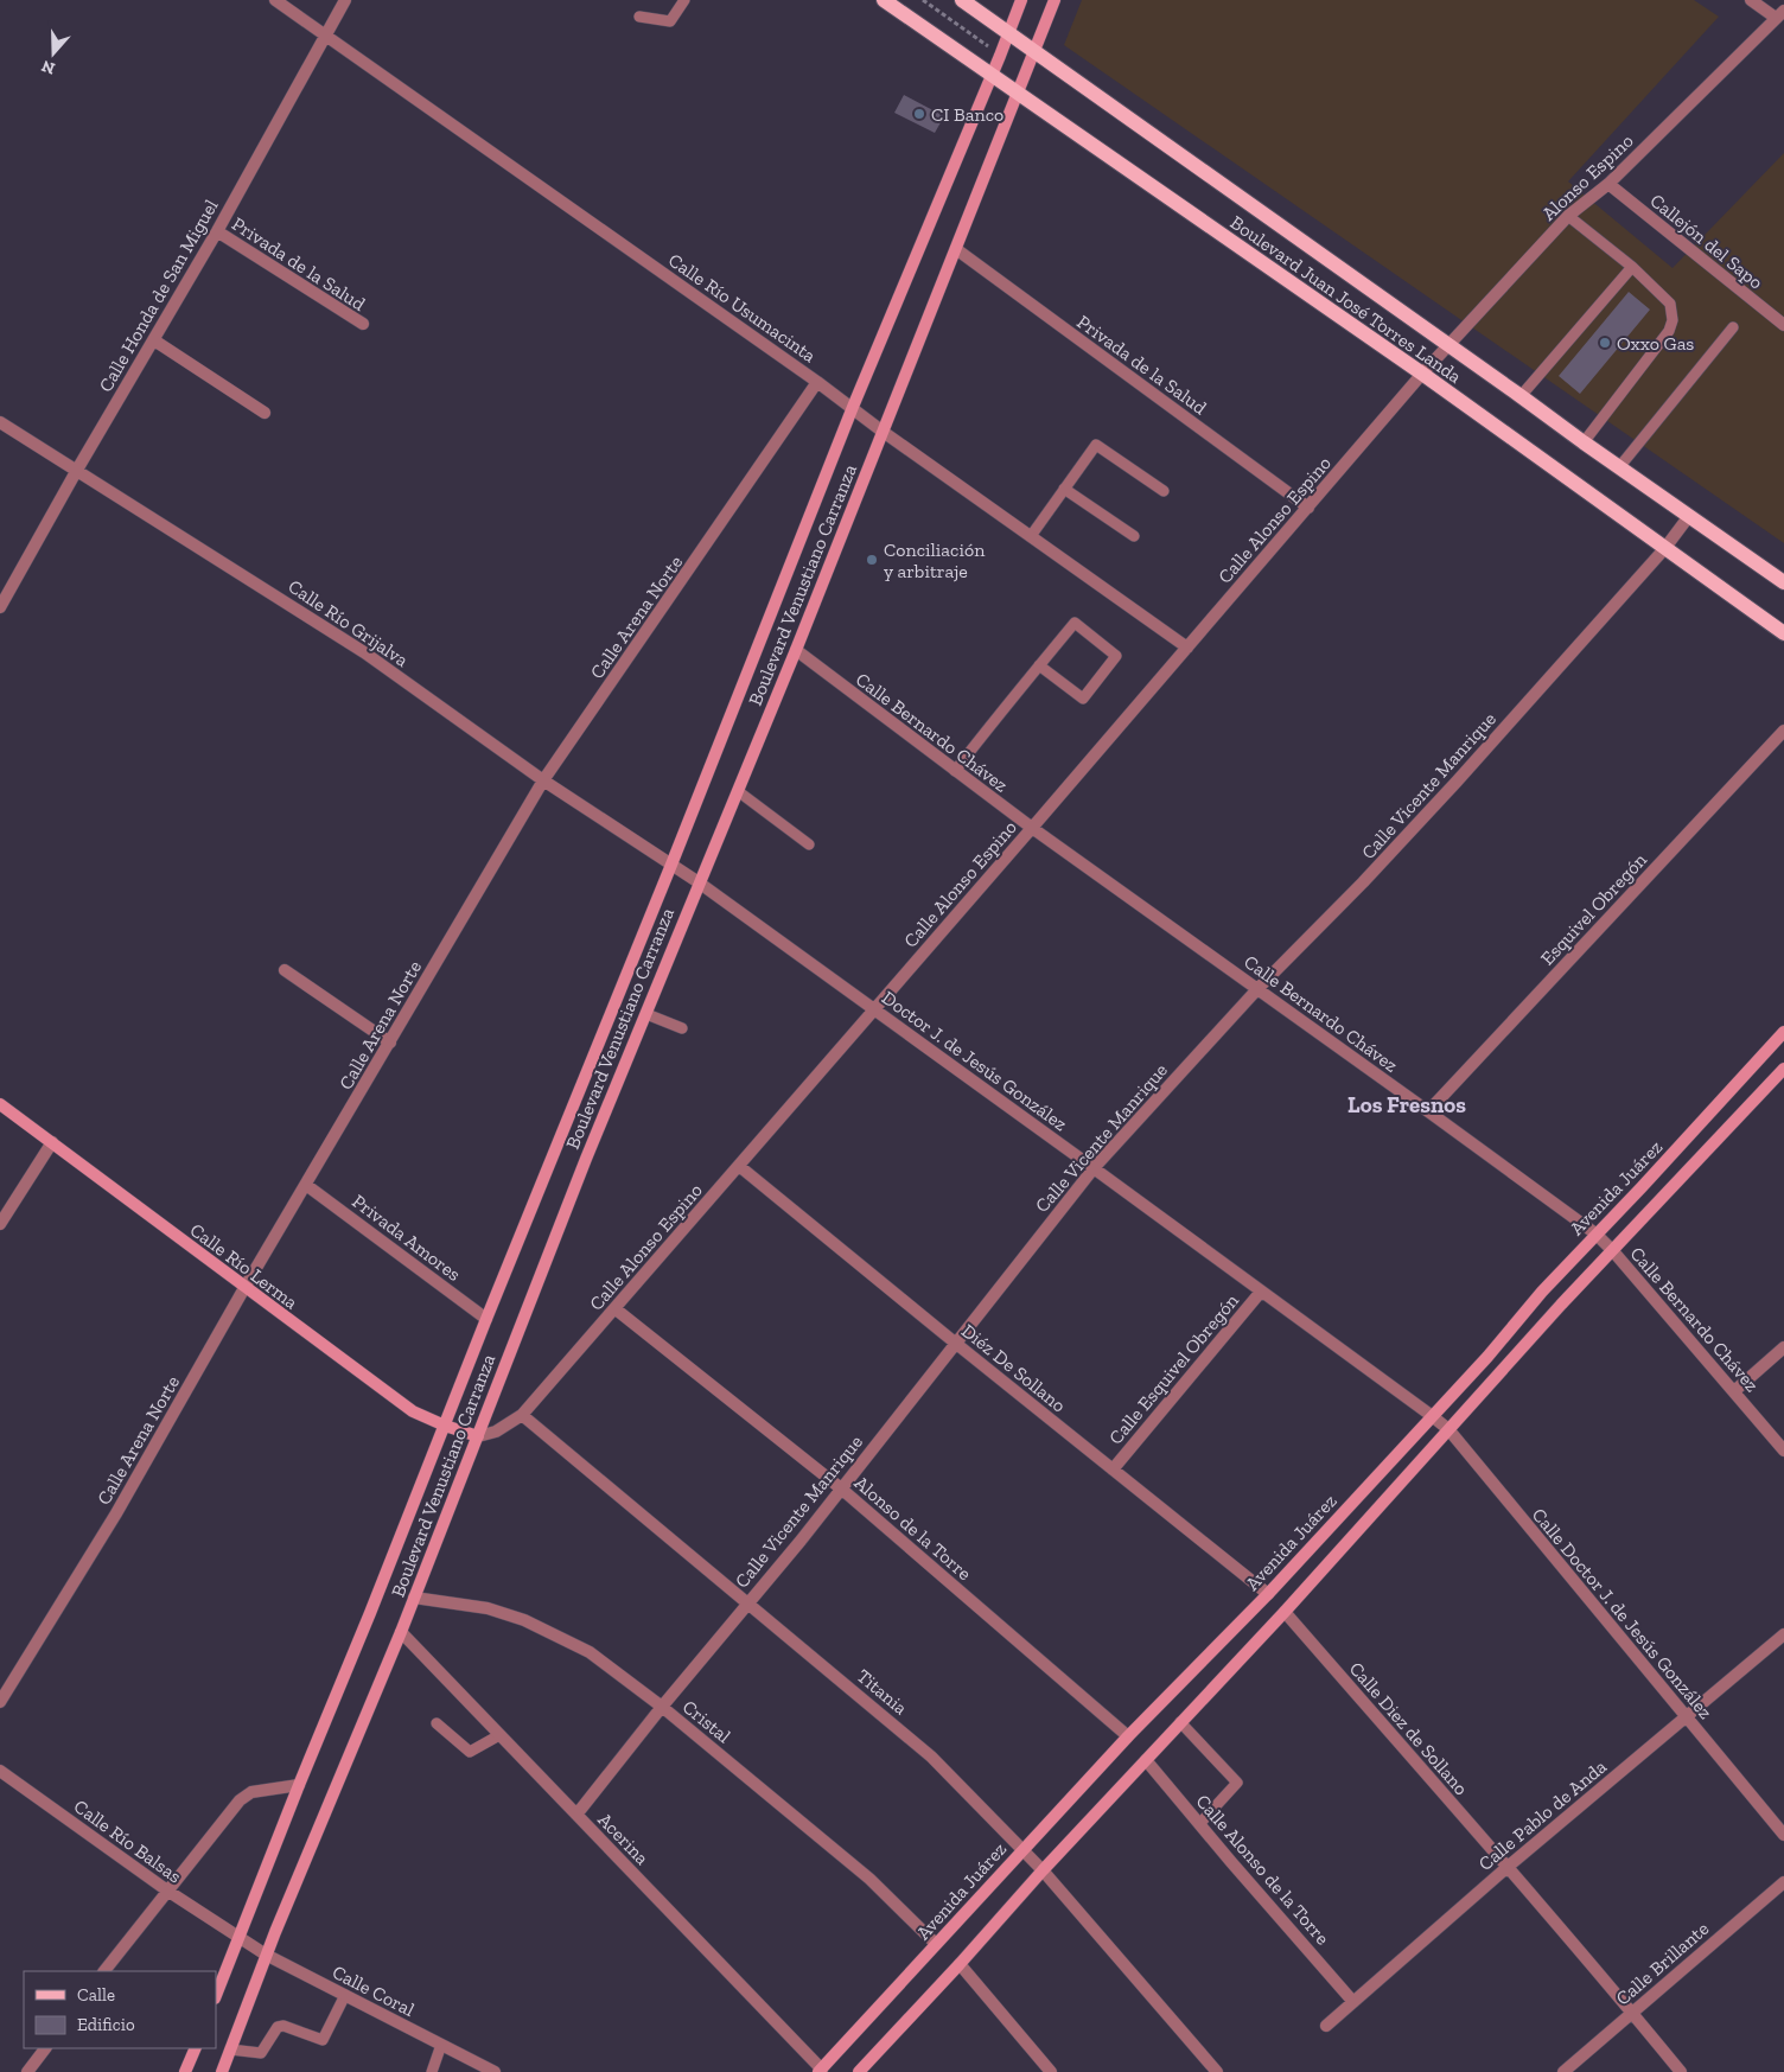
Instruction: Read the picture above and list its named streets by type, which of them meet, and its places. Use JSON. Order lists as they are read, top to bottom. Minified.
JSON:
{"streets":{"main road":["Boulevard Juan José Torres Landa","Boulevard Venustiano Carranza","Avenida Juárez","Calle Río Lerma"],"street":["Alonso Espino","Callejón del Sapo","Privada de la Salud","Calle Honda de San Miguel","Calle Río Usumacinta","Calle Alonso Espino","Calle Arena Norte","Calle Río Grijalva","Calle Bernardo Chávez","Calle Vicente Manrique","Esquivel Obregón","Doctor J. de Jesús González","Privada Amores","Diéz De Sollano","Calle Esquivel Obregón","Alonso de la Torre","Calle Doctor J. de Jesús González","Titania","Cristal","Calle Diez de Sollano","Calle Pablo de Anda","Acerina","Calle Río Balsas","Calle Alonso de la Torre","Calle Brillante","Calle Coral"]},"crossings":[["Alonso Espino","Callejón del Sapo"],["Alonso Espino","Boulevard Juan José Torres Landa"],["Alonso Espino","Calle Alonso Espino"],["Privada de la Salud","Calle Honda de San Miguel"],["Privada de la Salud","Calle Alonso Espino"],["Privada de la Salud","Boulevard Venustiano Carranza"],["Calle Honda de San Miguel","Calle Río Usumacinta"],["Calle Honda de San Miguel","Calle Río Grijalva"],["Boulevard Juan José Torres Landa","Calle Alonso Espino"],["Boulevard Juan José Torres Landa","Boulevard Venustiano Carranza"],["Boulevard Juan José Torres Landa","Calle Vicente Manrique"],["Calle Río Usumacinta","Calle Alonso Espino"],["Calle Río Usumacinta","Boulevard Venustiano Carranza"],["Calle Río Usumacinta","Calle Arena Norte"],["Calle Alonso Espino","Calle Bernardo Chávez"],["Calle Alonso Espino","Doctor J. de Jesús González"],["Calle Alonso Espino","Diéz De Sollano"],["Calle Alonso Espino","Alonso de la Torre"],["Calle Alonso Espino","Titania"],["Boulevard Venustiano Carranza","Calle Río Grijalva"],["Boulevard Venustiano Carranza","Calle Bernardo Chávez"],["Boulevard Venustiano Carranza","Doctor J. de Jesús González"],["Boulevard Venustiano Carranza","Privada Amores"],["Boulevard Venustiano Carranza","Calle Río Lerma"],["Boulevard Venustiano Carranza","Cristal"],["Boulevard Venustiano Carranza","Acerina"],["Boulevard Venustiano Carranza","Calle Río Balsas"],["Boulevard Venustiano Carranza","Calle Coral"],["Calle Arena Norte","Calle Río Grijalva"],["Calle Arena Norte","Privada Amores"],["Calle Arena Norte","Calle Río Lerma"],["Calle Río Grijalva","Doctor J. de Jesús González"],["Calle Bernardo Chávez","Calle Vicente Manrique"],["Calle Bernardo Chávez","Esquivel Obregón"],["Calle Bernardo Chávez","Avenida Juárez"],["Calle Vicente Manrique","Doctor J. de Jesús González"],["Calle Vicente Manrique","Diéz De Sollano"],["Calle Vicente Manrique","Alonso de la Torre"],["Calle Vicente Manrique","Titania"],["Calle Vicente Manrique","Cristal"],["Calle Vicente Manrique","Acerina"],["Doctor J. de Jesús González","Avenida Juárez"],["Doctor J. de Jesús González","Calle Esquivel Obregón"],["Doctor J. de Jesús González","Calle Doctor J. de Jesús González"],["Avenida Juárez","Diéz De Sollano"],["Avenida Juárez","Alonso de la Torre"],["Avenida Juárez","Calle Doctor J. de Jesús González"],["Avenida Juárez","Titania"],["Avenida Juárez","Cristal"],["Avenida Juárez","Acerina"],["Diéz De Sollano","Calle Esquivel Obregón"],["Calle Doctor J. de Jesús González","Calle Pablo de Anda"],["Calle Diez de Sollano","Calle Pablo de Anda"],["Calle Diez de Sollano","Calle Brillante"],["Calle Pablo de Anda","Calle Alonso de la Torre"],["Calle Río Balsas","Calle Coral"]],"districts":["Los Fresnos"],"places":["CI Banco","Oxxo Gas","Conciliación y arbitraje"],"legend":["Calle","Edificio"],"north":"bottom"}
